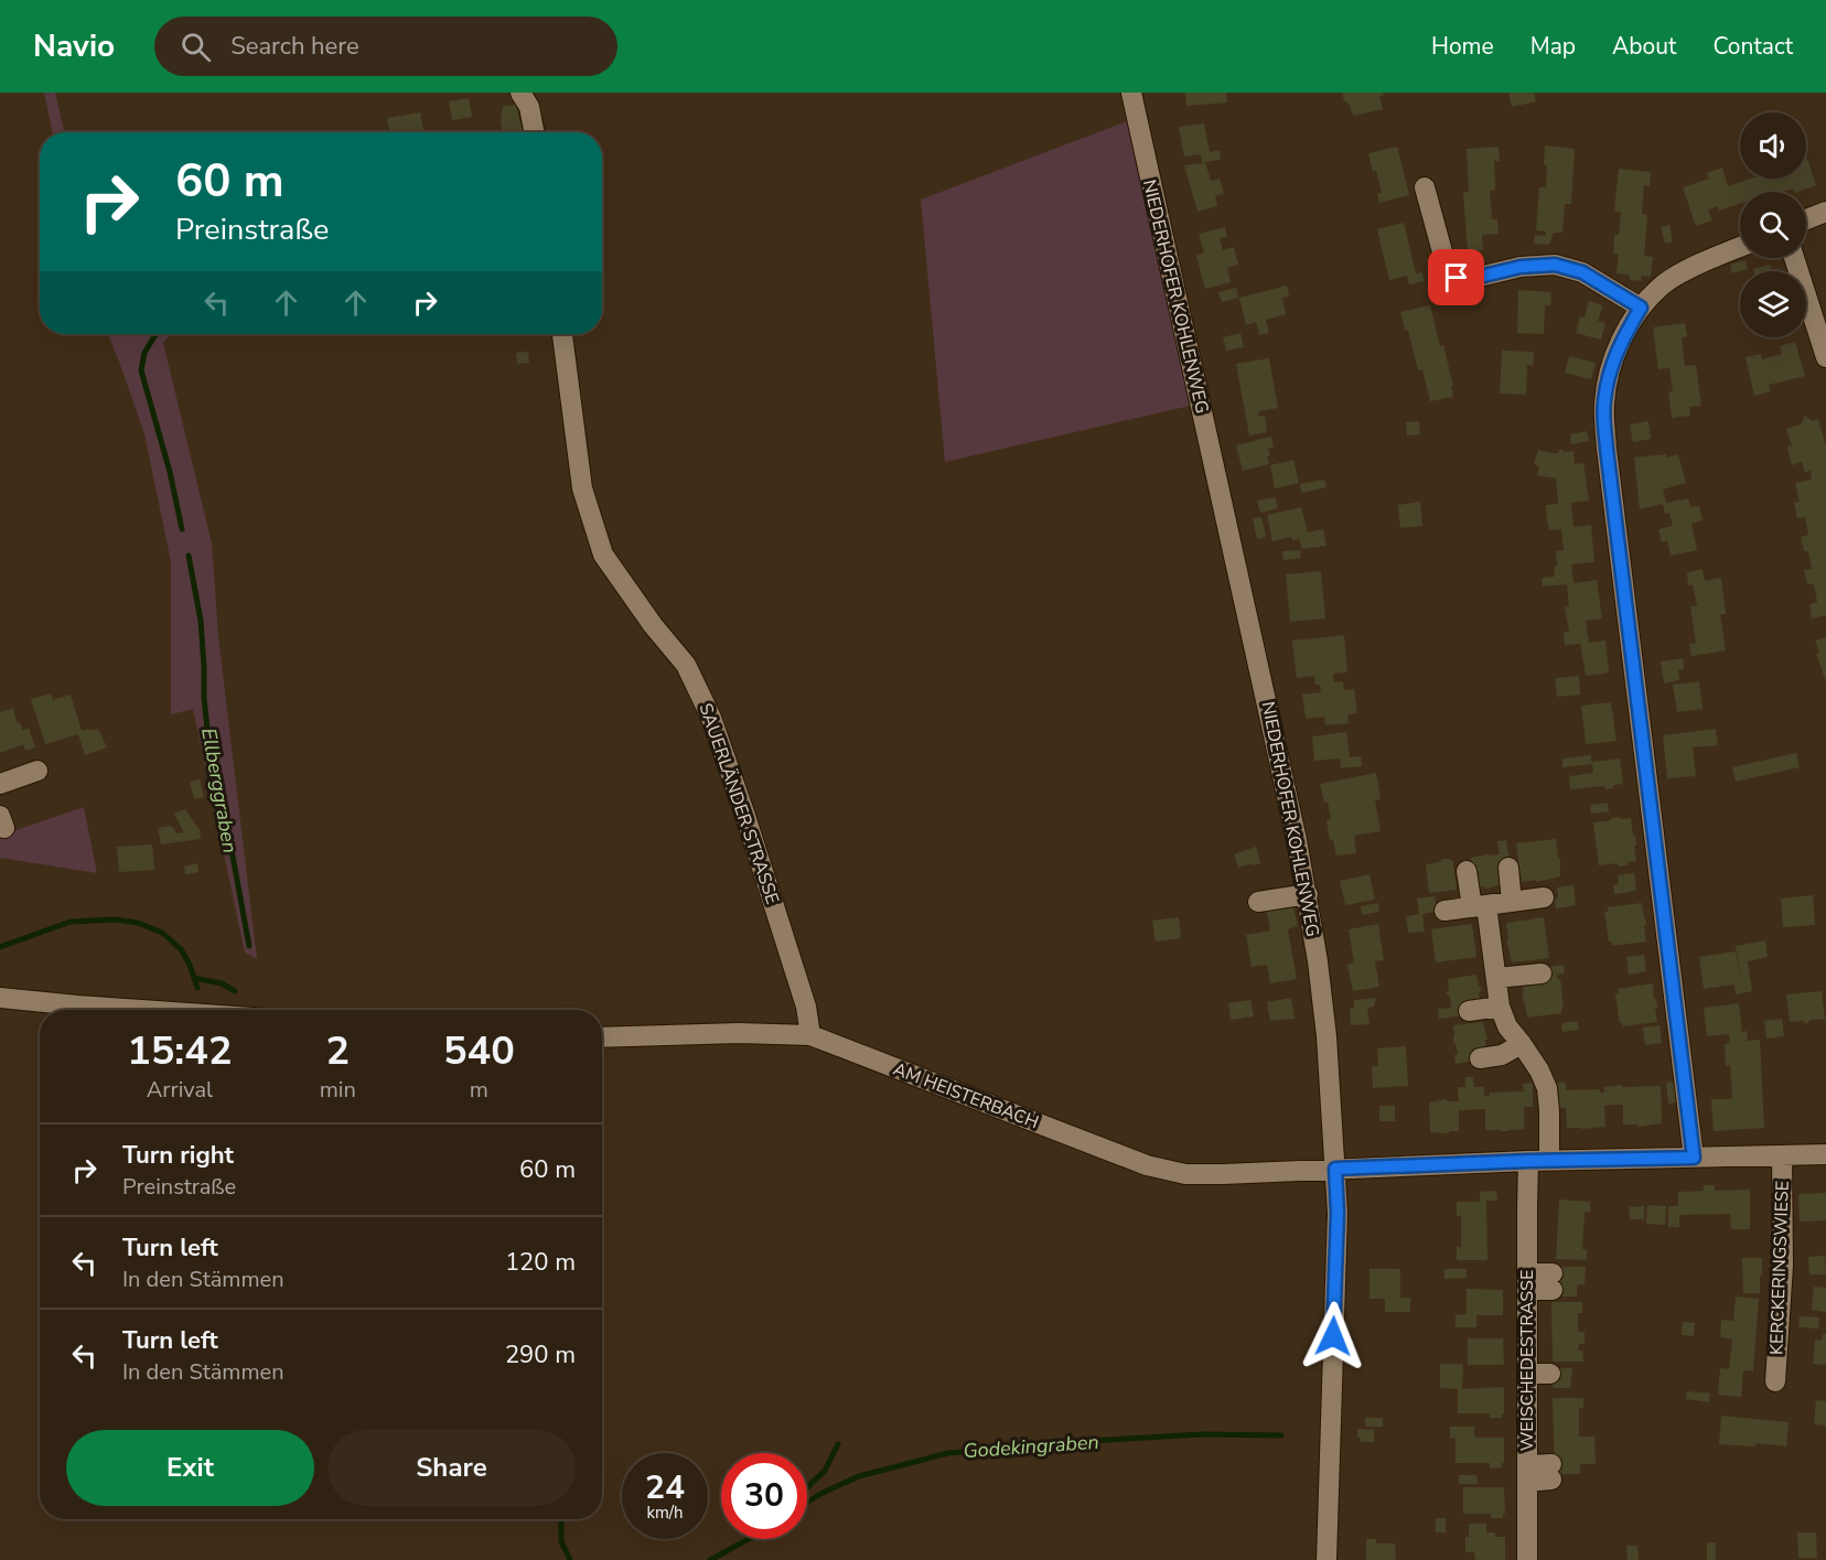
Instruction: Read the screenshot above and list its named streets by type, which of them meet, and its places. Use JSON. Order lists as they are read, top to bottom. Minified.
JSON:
{"streets":{"street":["NIEDERHOFER KOHLENWEG","SAUERLÄNDER STRASSE","AM HEISTERBACH","KERCKERINGSWIESE","WEISCHEDESTRASSE"]},"crossings":[["NIEDERHOFER KOHLENWEG","AM HEISTERBACH"],["SAUERLÄNDER STRASSE","AM HEISTERBACH"],["AM HEISTERBACH","KERCKERINGSWIESE"],["AM HEISTERBACH","WEISCHEDESTRASSE"]],"water":["Ellberggraben","Godekingraben"],"page":{"header":"Navio","search":"Search here","nav":["Home","Map","About","Contact"],"turn":["60 m","Preinstraße"],"eta":["15:42","Arrival","2","min","540","m"],"list":[{"name":"Turn right","note":"Preinstraße","value":"60 m"},{"name":"Turn left","note":"In den Stämmen","value":"120 m"},{"name":"Turn left","note":"In den Stämmen","value":"290 m"}],"buttons":["Exit","Share"],"speed":"24 km/h","limit":"30"}}
